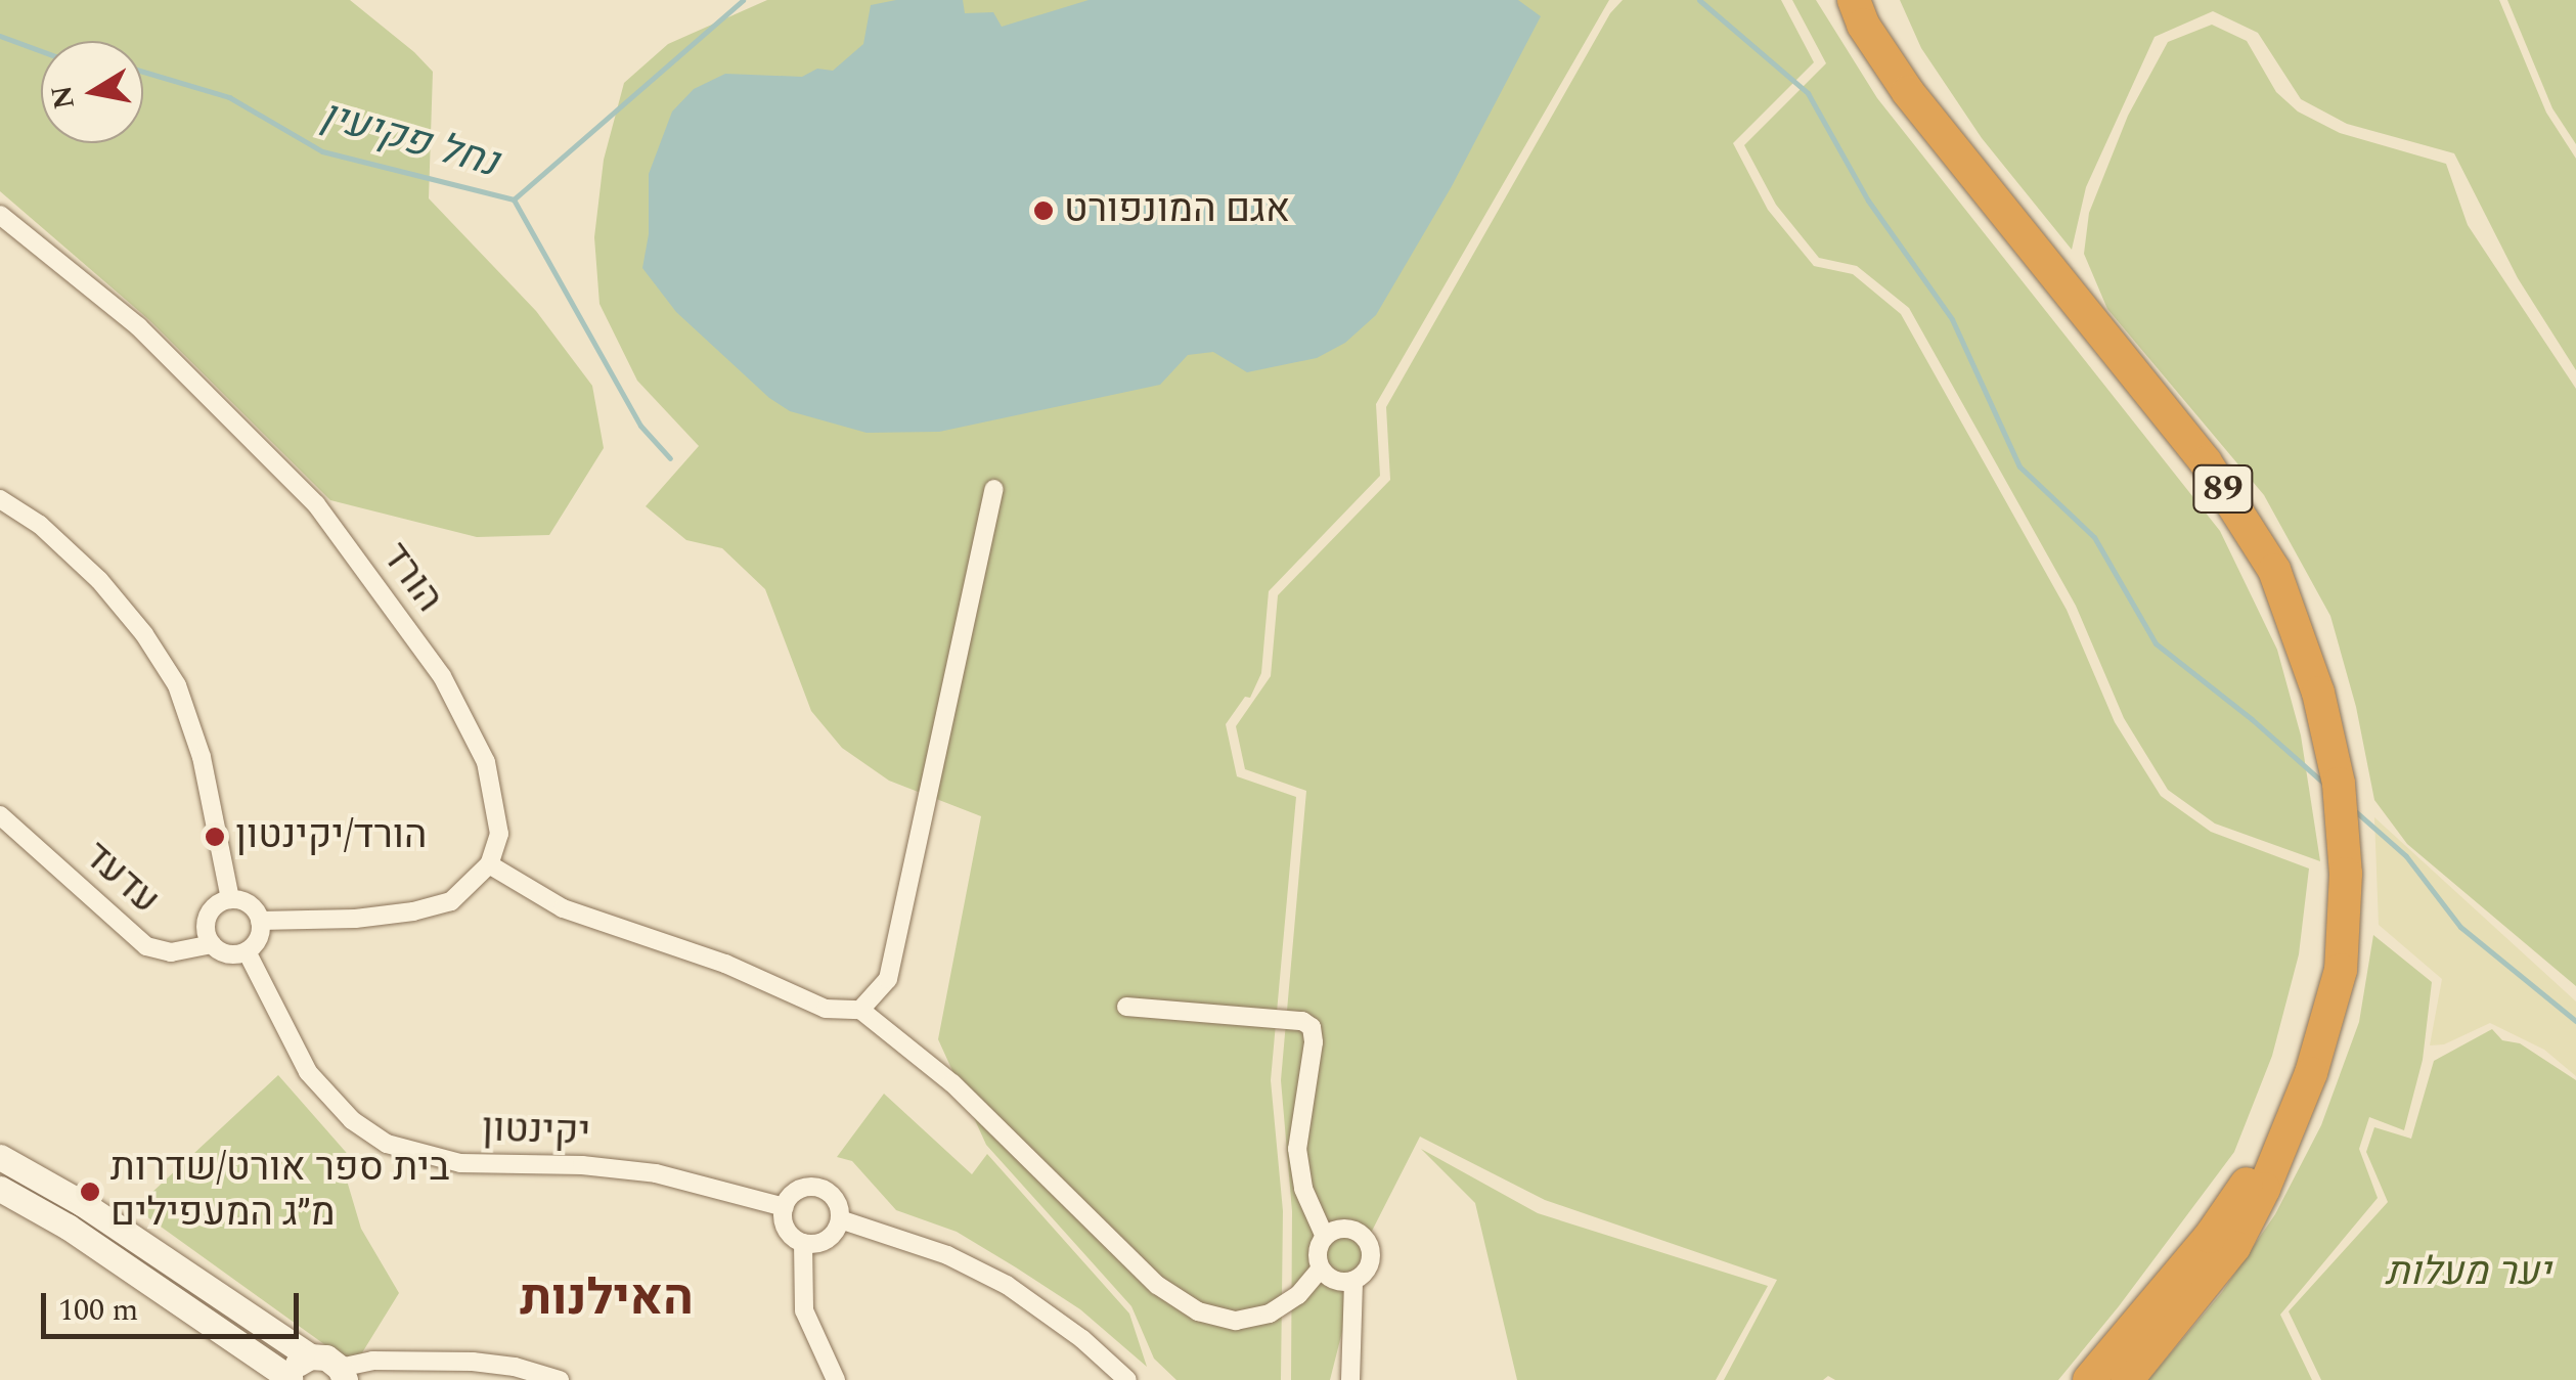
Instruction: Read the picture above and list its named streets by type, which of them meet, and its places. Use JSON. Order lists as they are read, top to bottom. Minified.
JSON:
{"streets":{"highway":["89"],"street":["הורד","עדעד","יקינטון"]},"crossings":[["עדעד","יקינטון"]],"districts":["האילנות"],"water":["נחל פקיעין"],"parks":["יער מעלות"],"places":["אגם המונפורט","הורד/יקינטון","בית ספר אורט/שדרות מ״ג המעפילים"],"scale_bar":"100 m","north":"left"}
